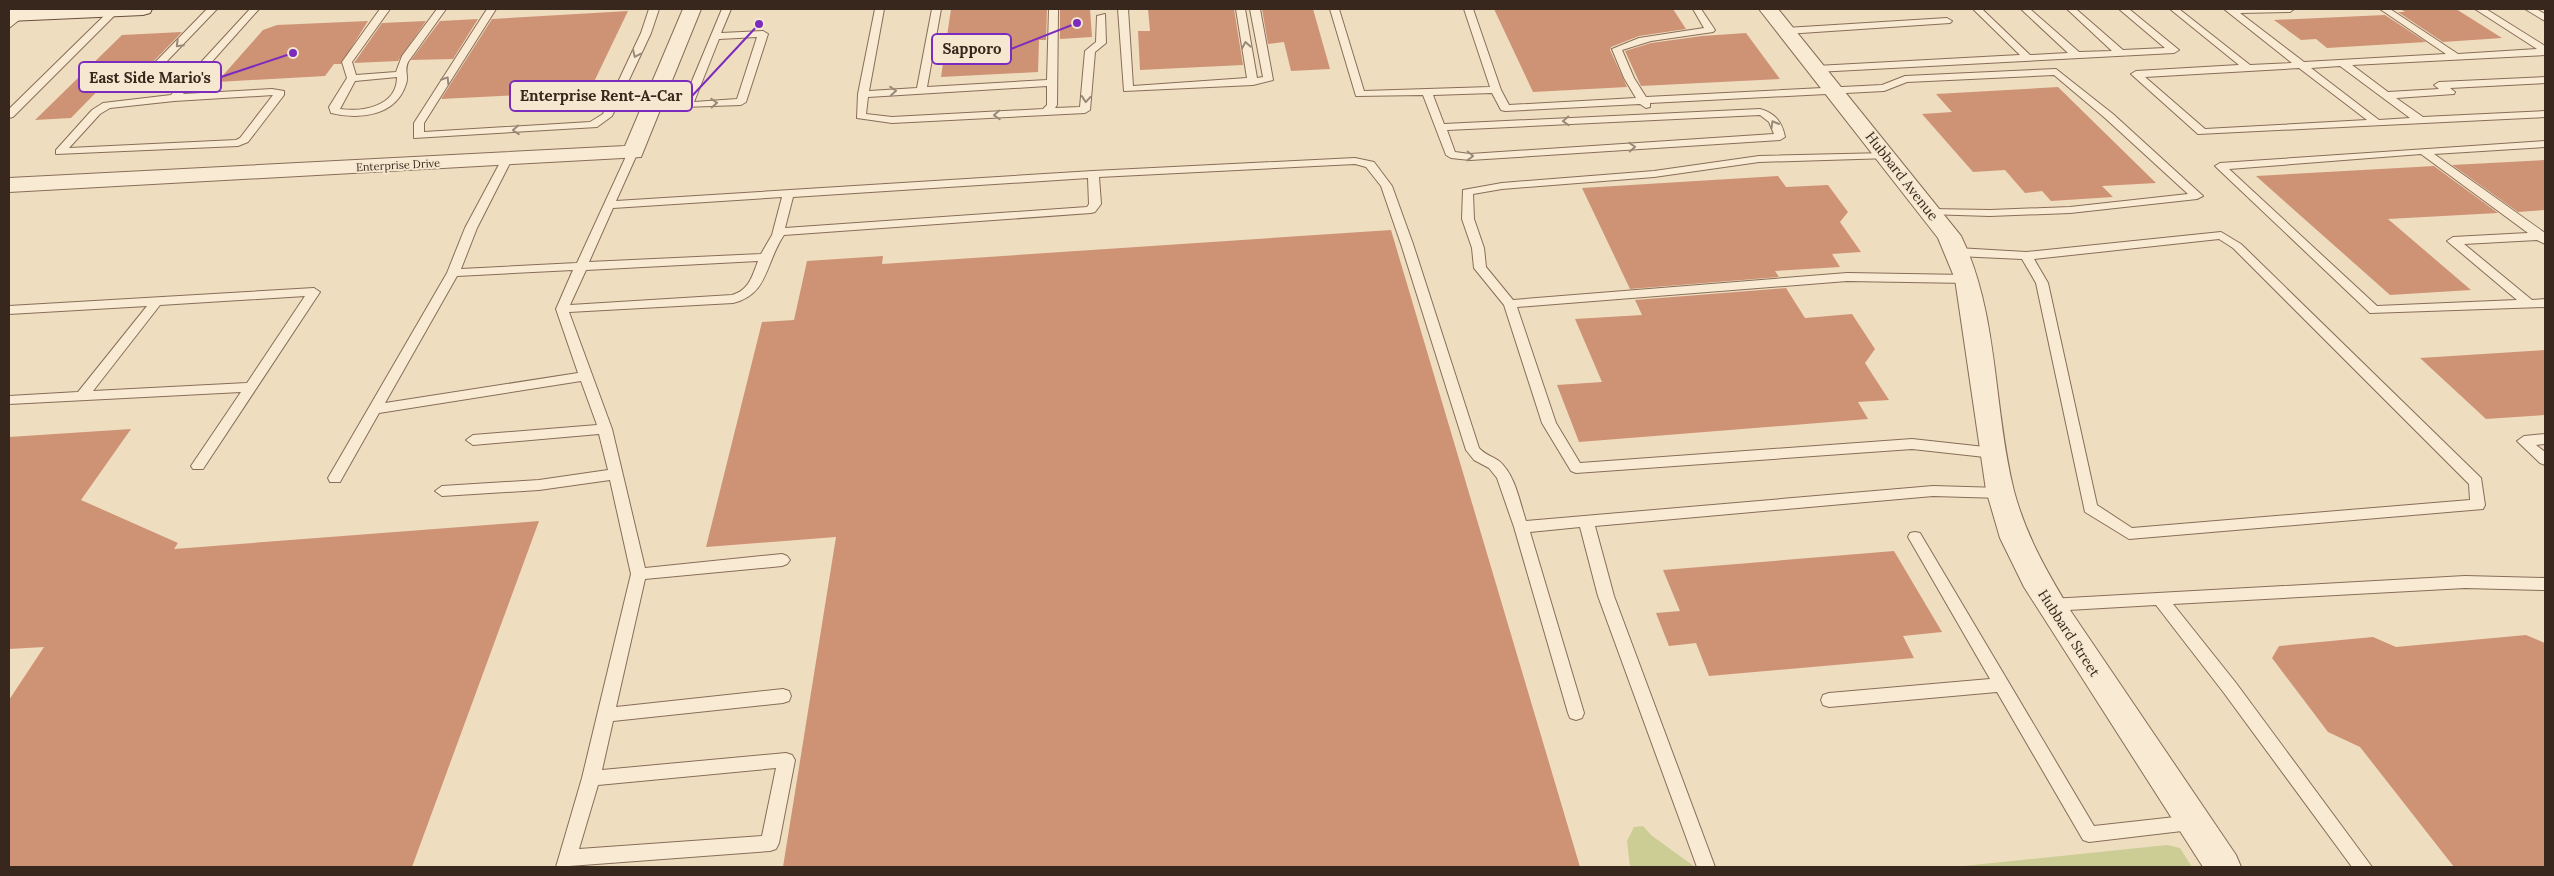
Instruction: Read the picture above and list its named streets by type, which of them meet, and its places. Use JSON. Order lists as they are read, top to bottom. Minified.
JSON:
{"streets":{"street":["Enterprise Drive","Hubbard Avenue","Hubbard Street"]},"crossings":[["Hubbard Avenue","Hubbard Street"]],"places":["Sapporo","Enterprise Rent-A-Car","East Side Mario's"]}
